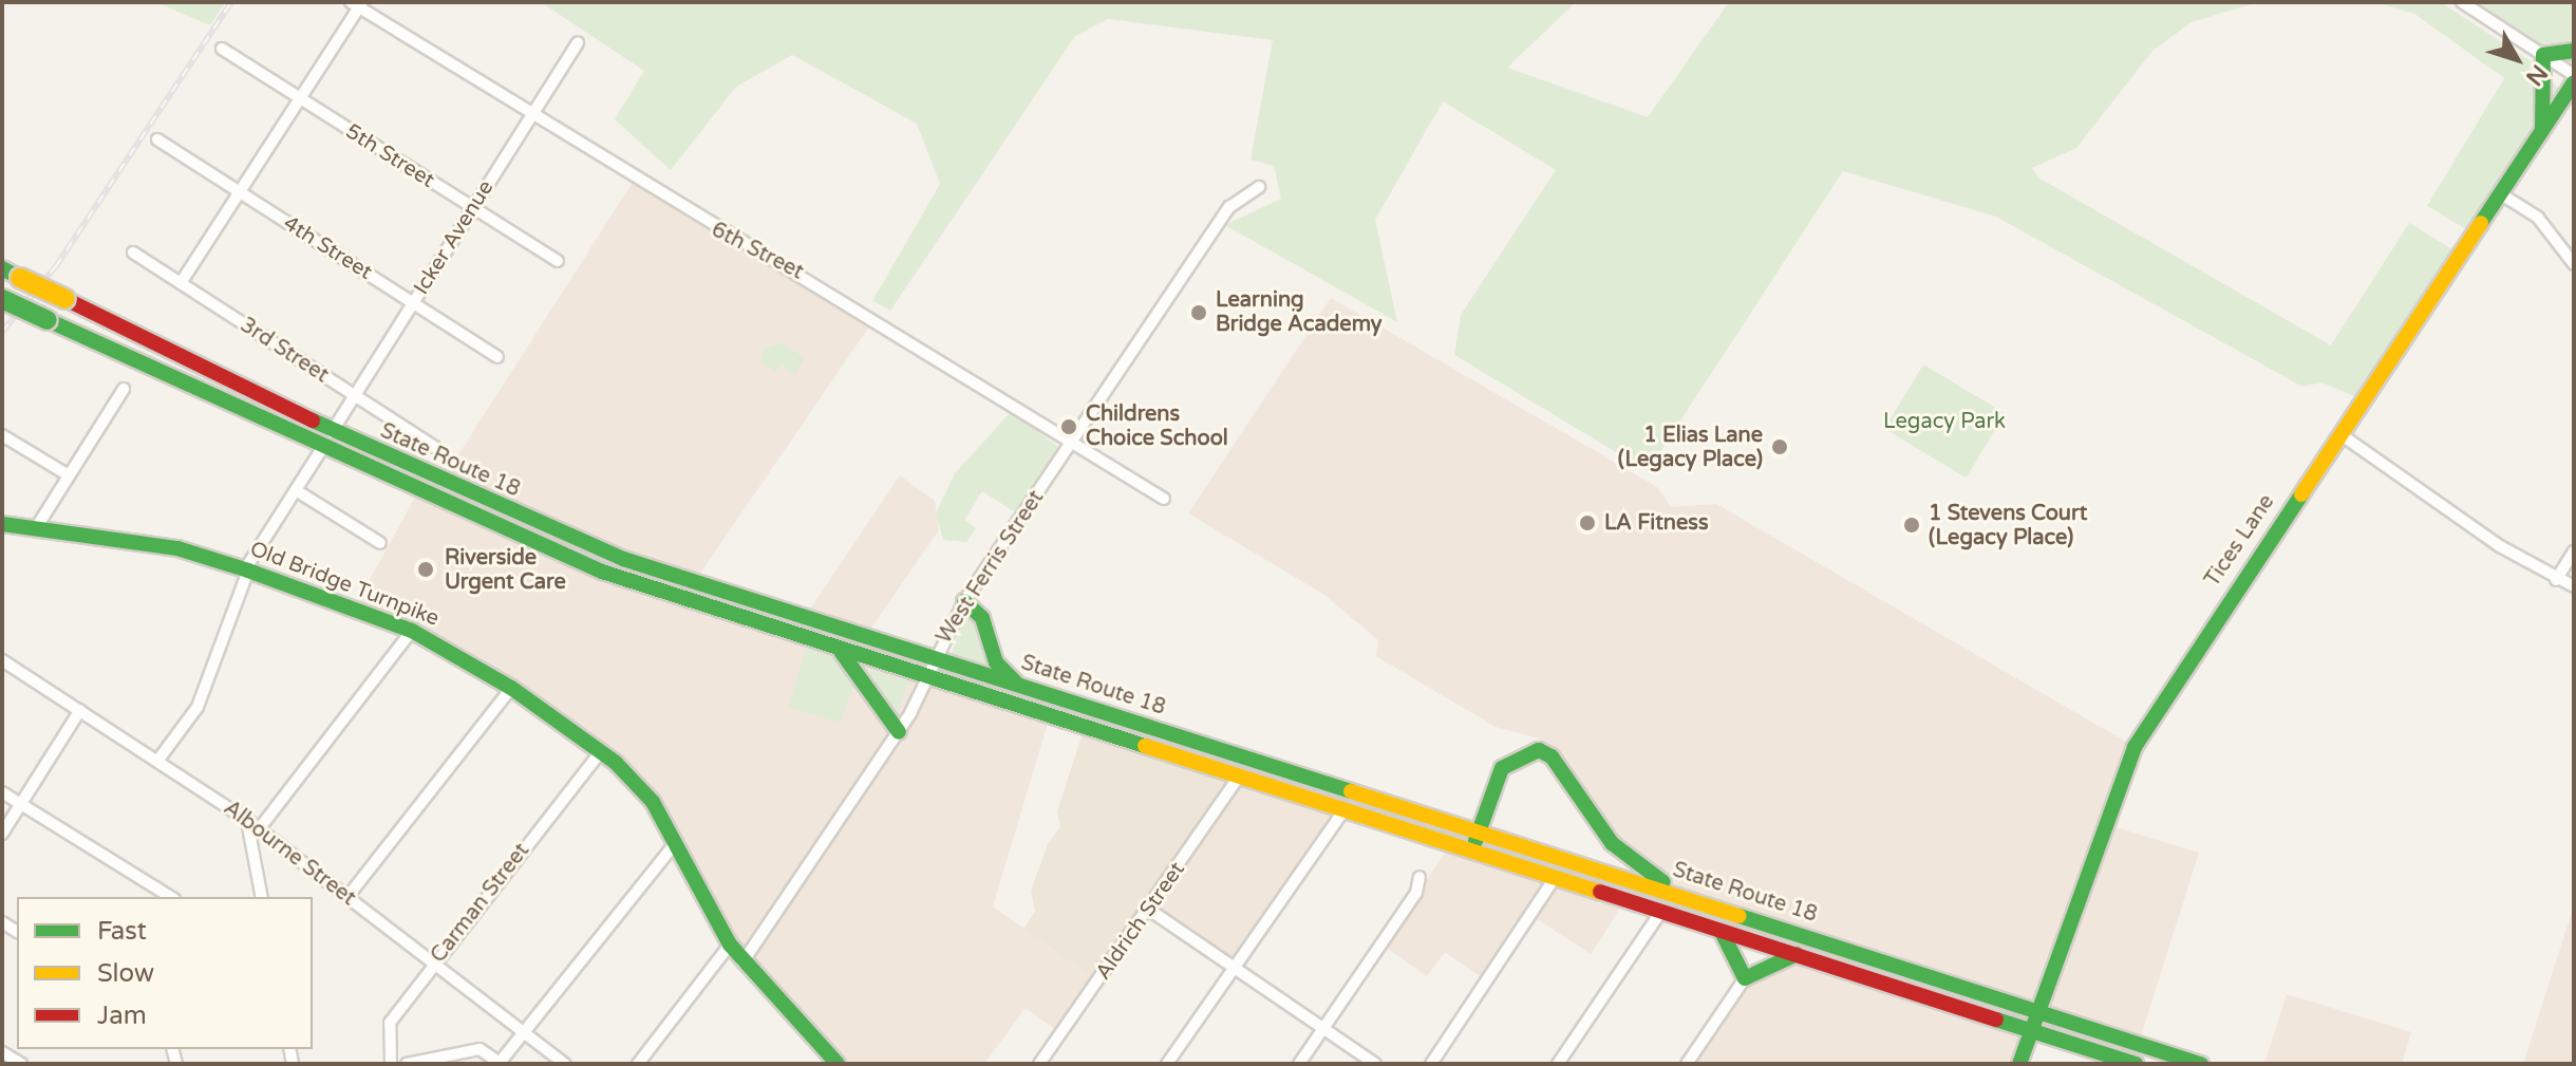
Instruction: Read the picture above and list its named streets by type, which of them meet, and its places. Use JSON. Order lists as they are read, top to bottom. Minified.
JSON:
{"streets":{"main road":["State Route 18","Tices Lane","Old Bridge Turnpike"],"street":["5th Street","Icker Avenue","4th Street","6th Street","3rd Street","West Ferris Street","Albourne Street","Carman Street","Aldrich Street"]},"crossings":[["5th Street","Icker Avenue"],["Icker Avenue","4th Street"],["Icker Avenue","6th Street"],["Icker Avenue","3rd Street"],["Icker Avenue","State Route 18"],["6th Street","West Ferris Street"],["State Route 18","Tices Lane"],["State Route 18","West Ferris Street"],["State Route 18","Aldrich Street"],["West Ferris Street","Old Bridge Turnpike"],["Old Bridge Turnpike","Carman Street"],["Albourne Street","Carman Street"]],"parks":["Legacy Park"],"places":["Learning Bridge Academy","Childrens Choice School","1 Elias Lane (Legacy Place)","LA Fitness","1 Stevens Court (Legacy Place)","Riverside Urgent Care"],"legend":["Fast","Slow","Jam"],"north":"bottom right"}
